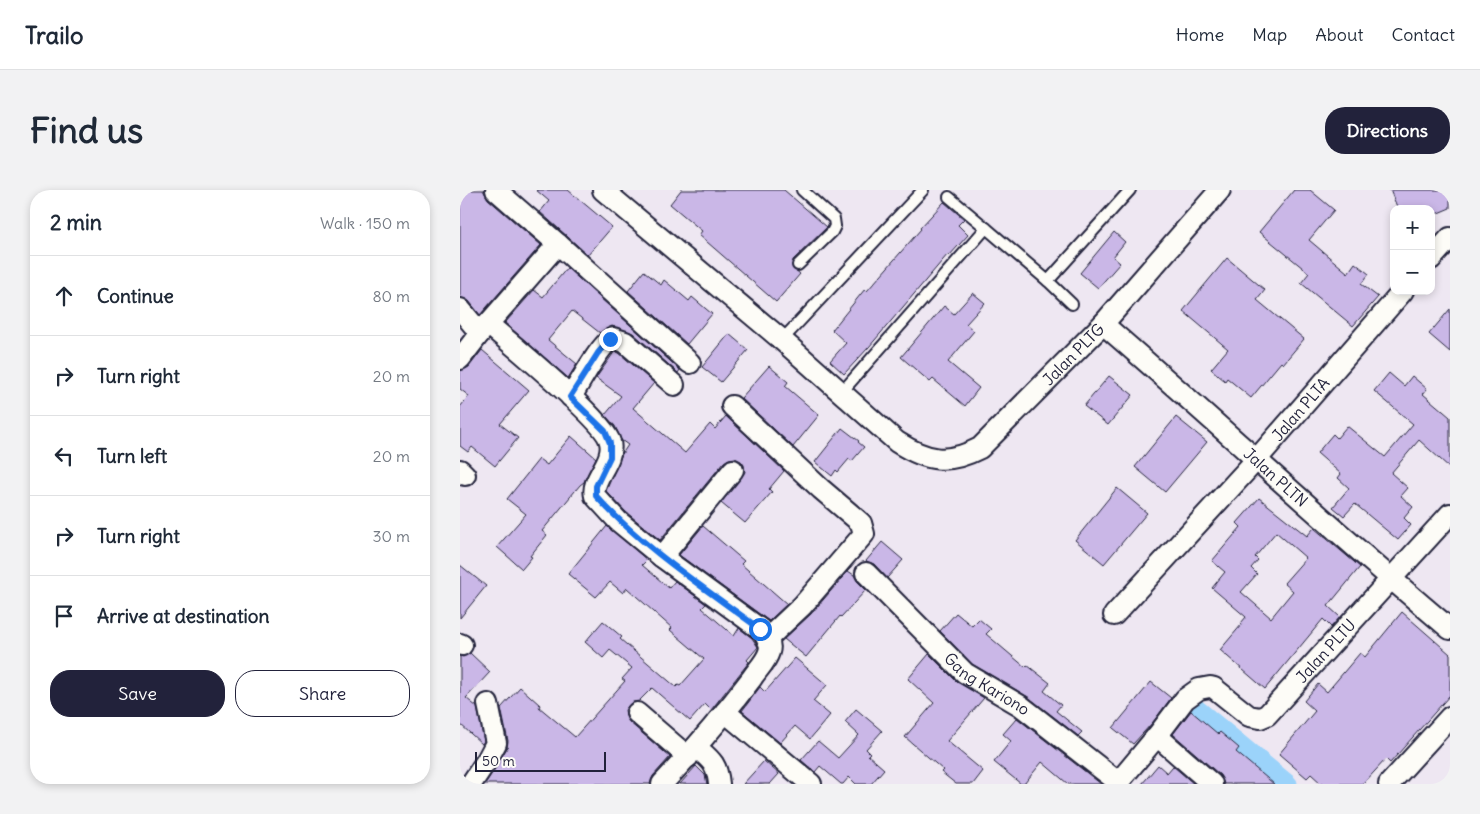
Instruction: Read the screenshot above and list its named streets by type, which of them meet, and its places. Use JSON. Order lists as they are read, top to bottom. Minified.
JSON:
{"streets":{"street":["Jalan PLTG","Jalan PLTA","Jalan PLTN","Jalan PLTU","Gang Kariono"]},"crossings":[["Jalan PLTG","Jalan PLTN"],["Jalan PLTA","Jalan PLTN"],["Jalan PLTN","Jalan PLTU"]],"scale_bar":"50 m","page":{"header":"Trailo","nav":["Home","Map","About","Contact"],"buttons":["Directions",["Save","Share"]],"title":"Find us","heading":["2 min","Walk · 150 m"],"map_buttons":["+","−"],"list":[["Continue","80 m"],["Turn right","20 m"],["Turn left","20 m"],["Turn right","30 m"],"Arrive at destination"],"scale":"50 m"}}
